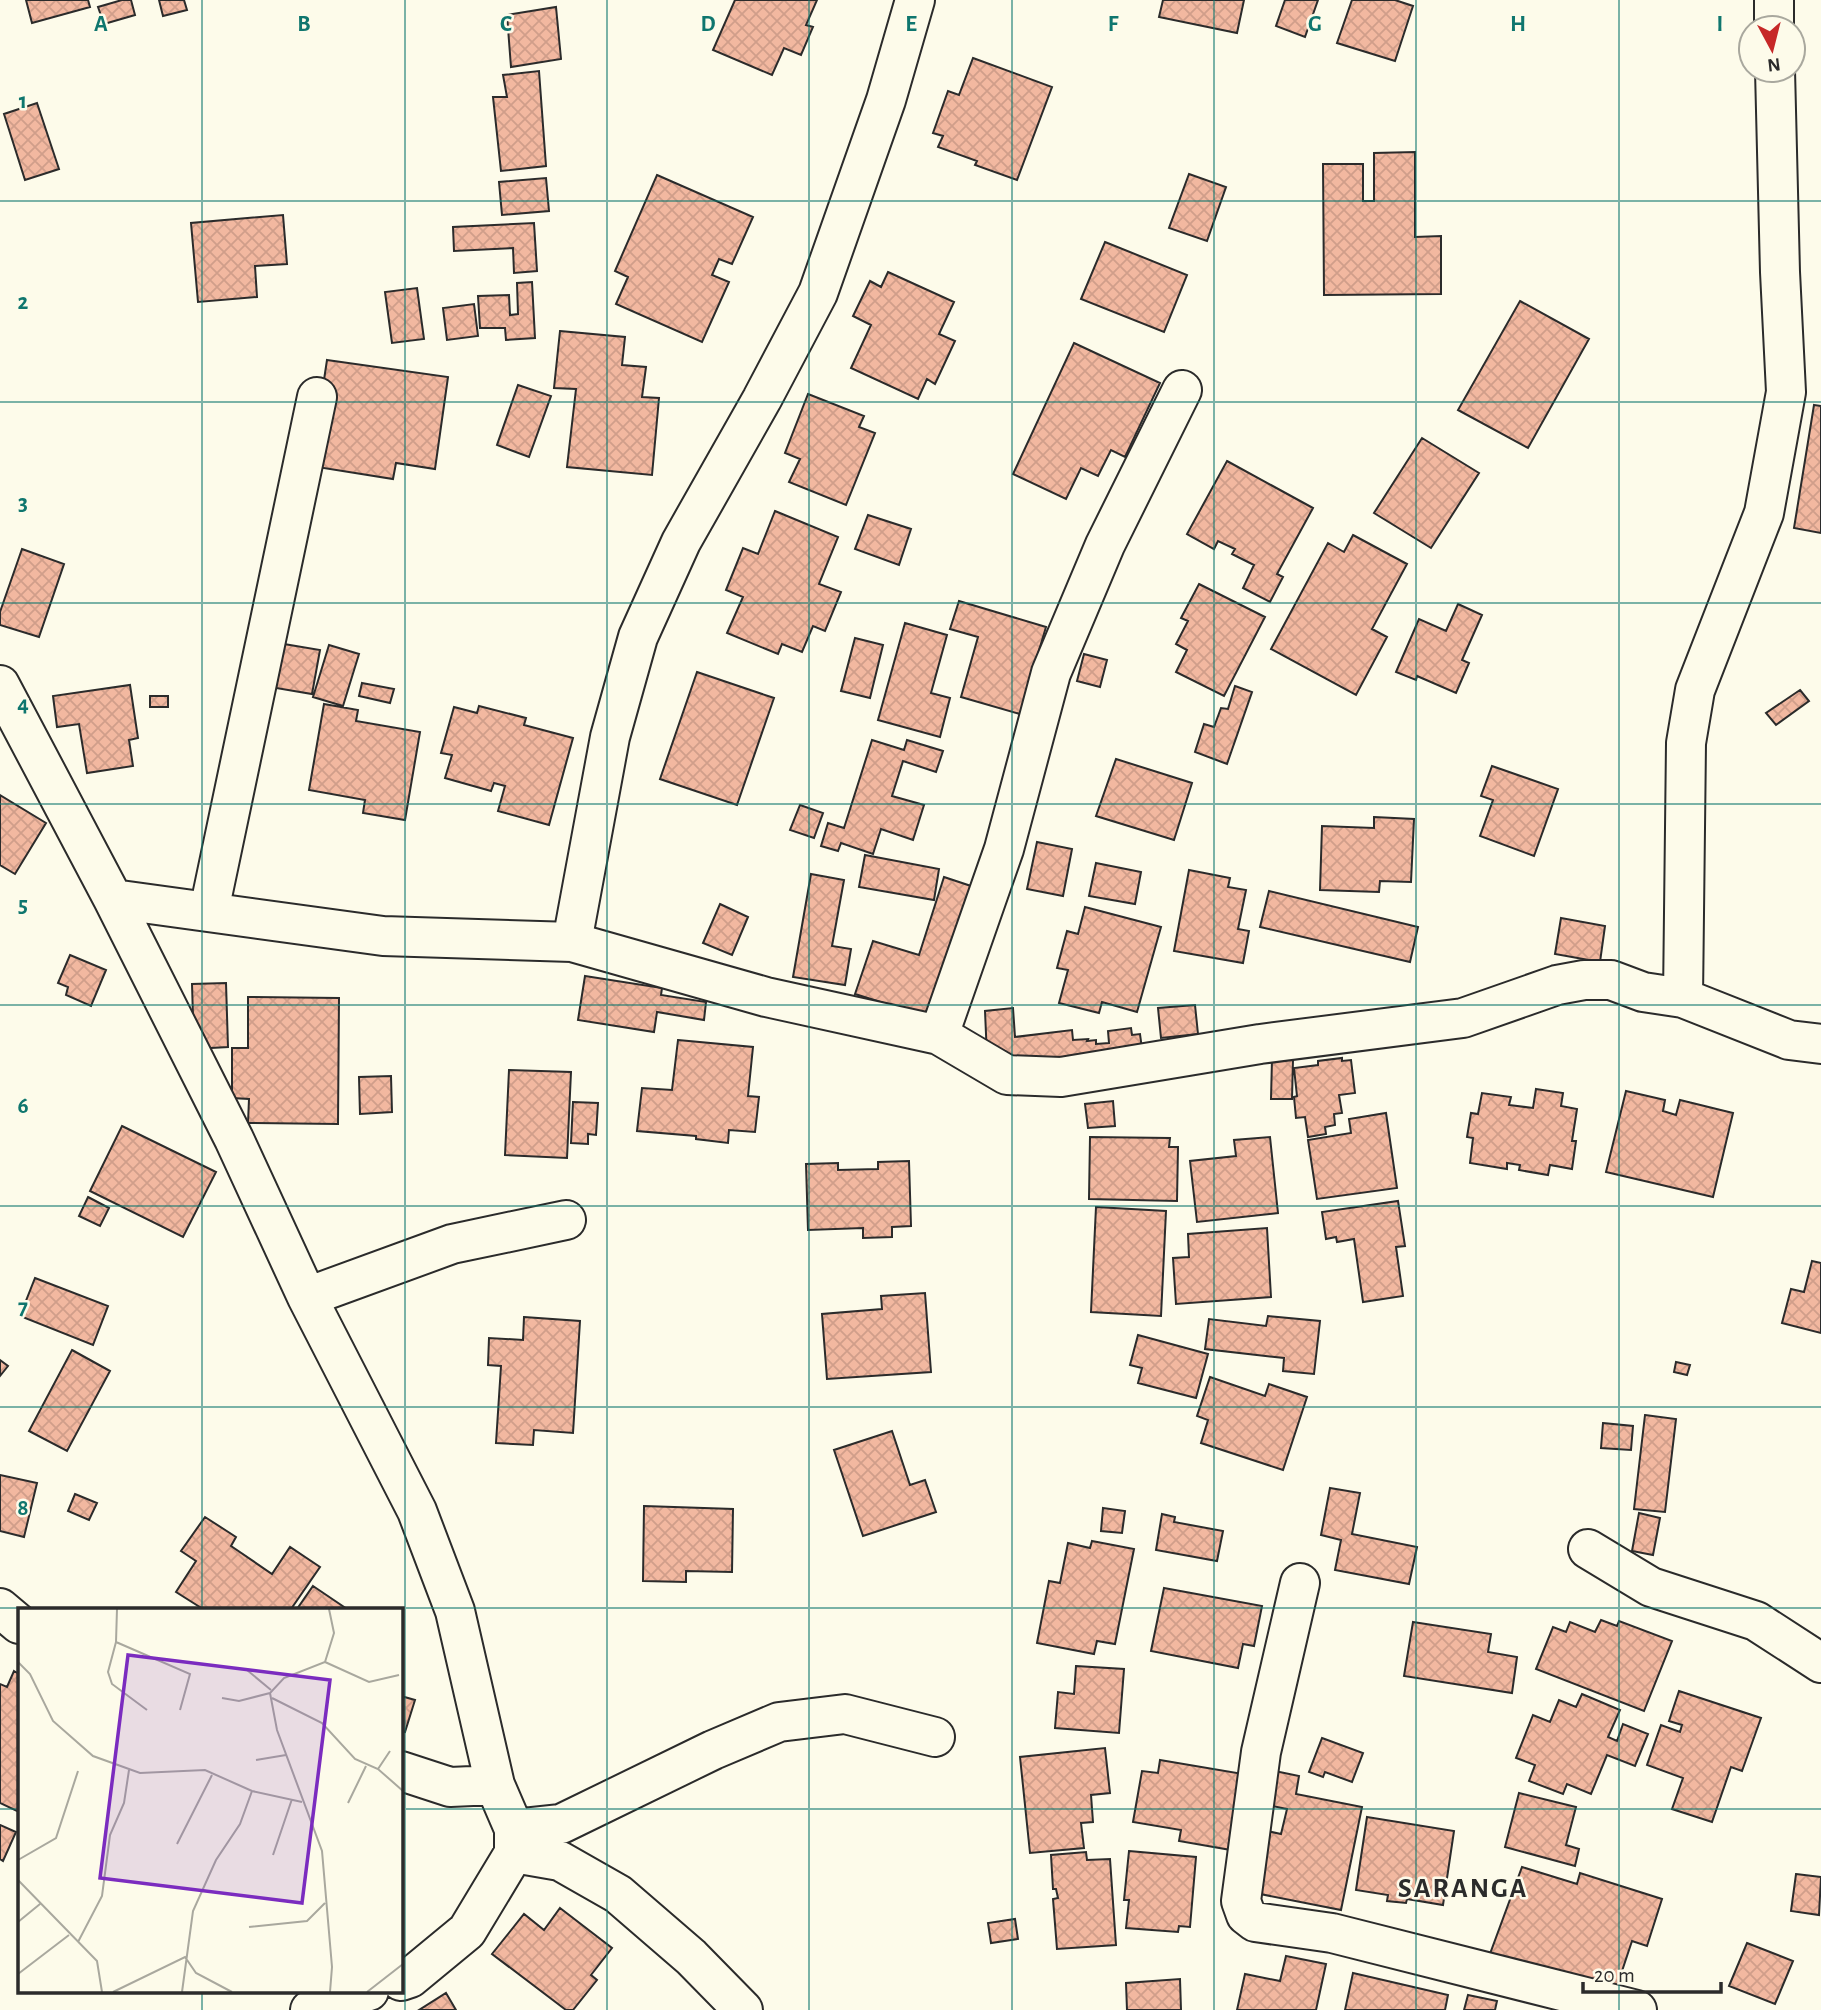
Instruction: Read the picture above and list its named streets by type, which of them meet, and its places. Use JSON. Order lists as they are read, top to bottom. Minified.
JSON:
{"districts":["SARANGA"],"scale_bar":"20 m","north":"bottom","grid":{"columns":["A","B","C","D","E","F","G","H","I"],"rows":["1","2","3","4","5","6","7","8"]}}
